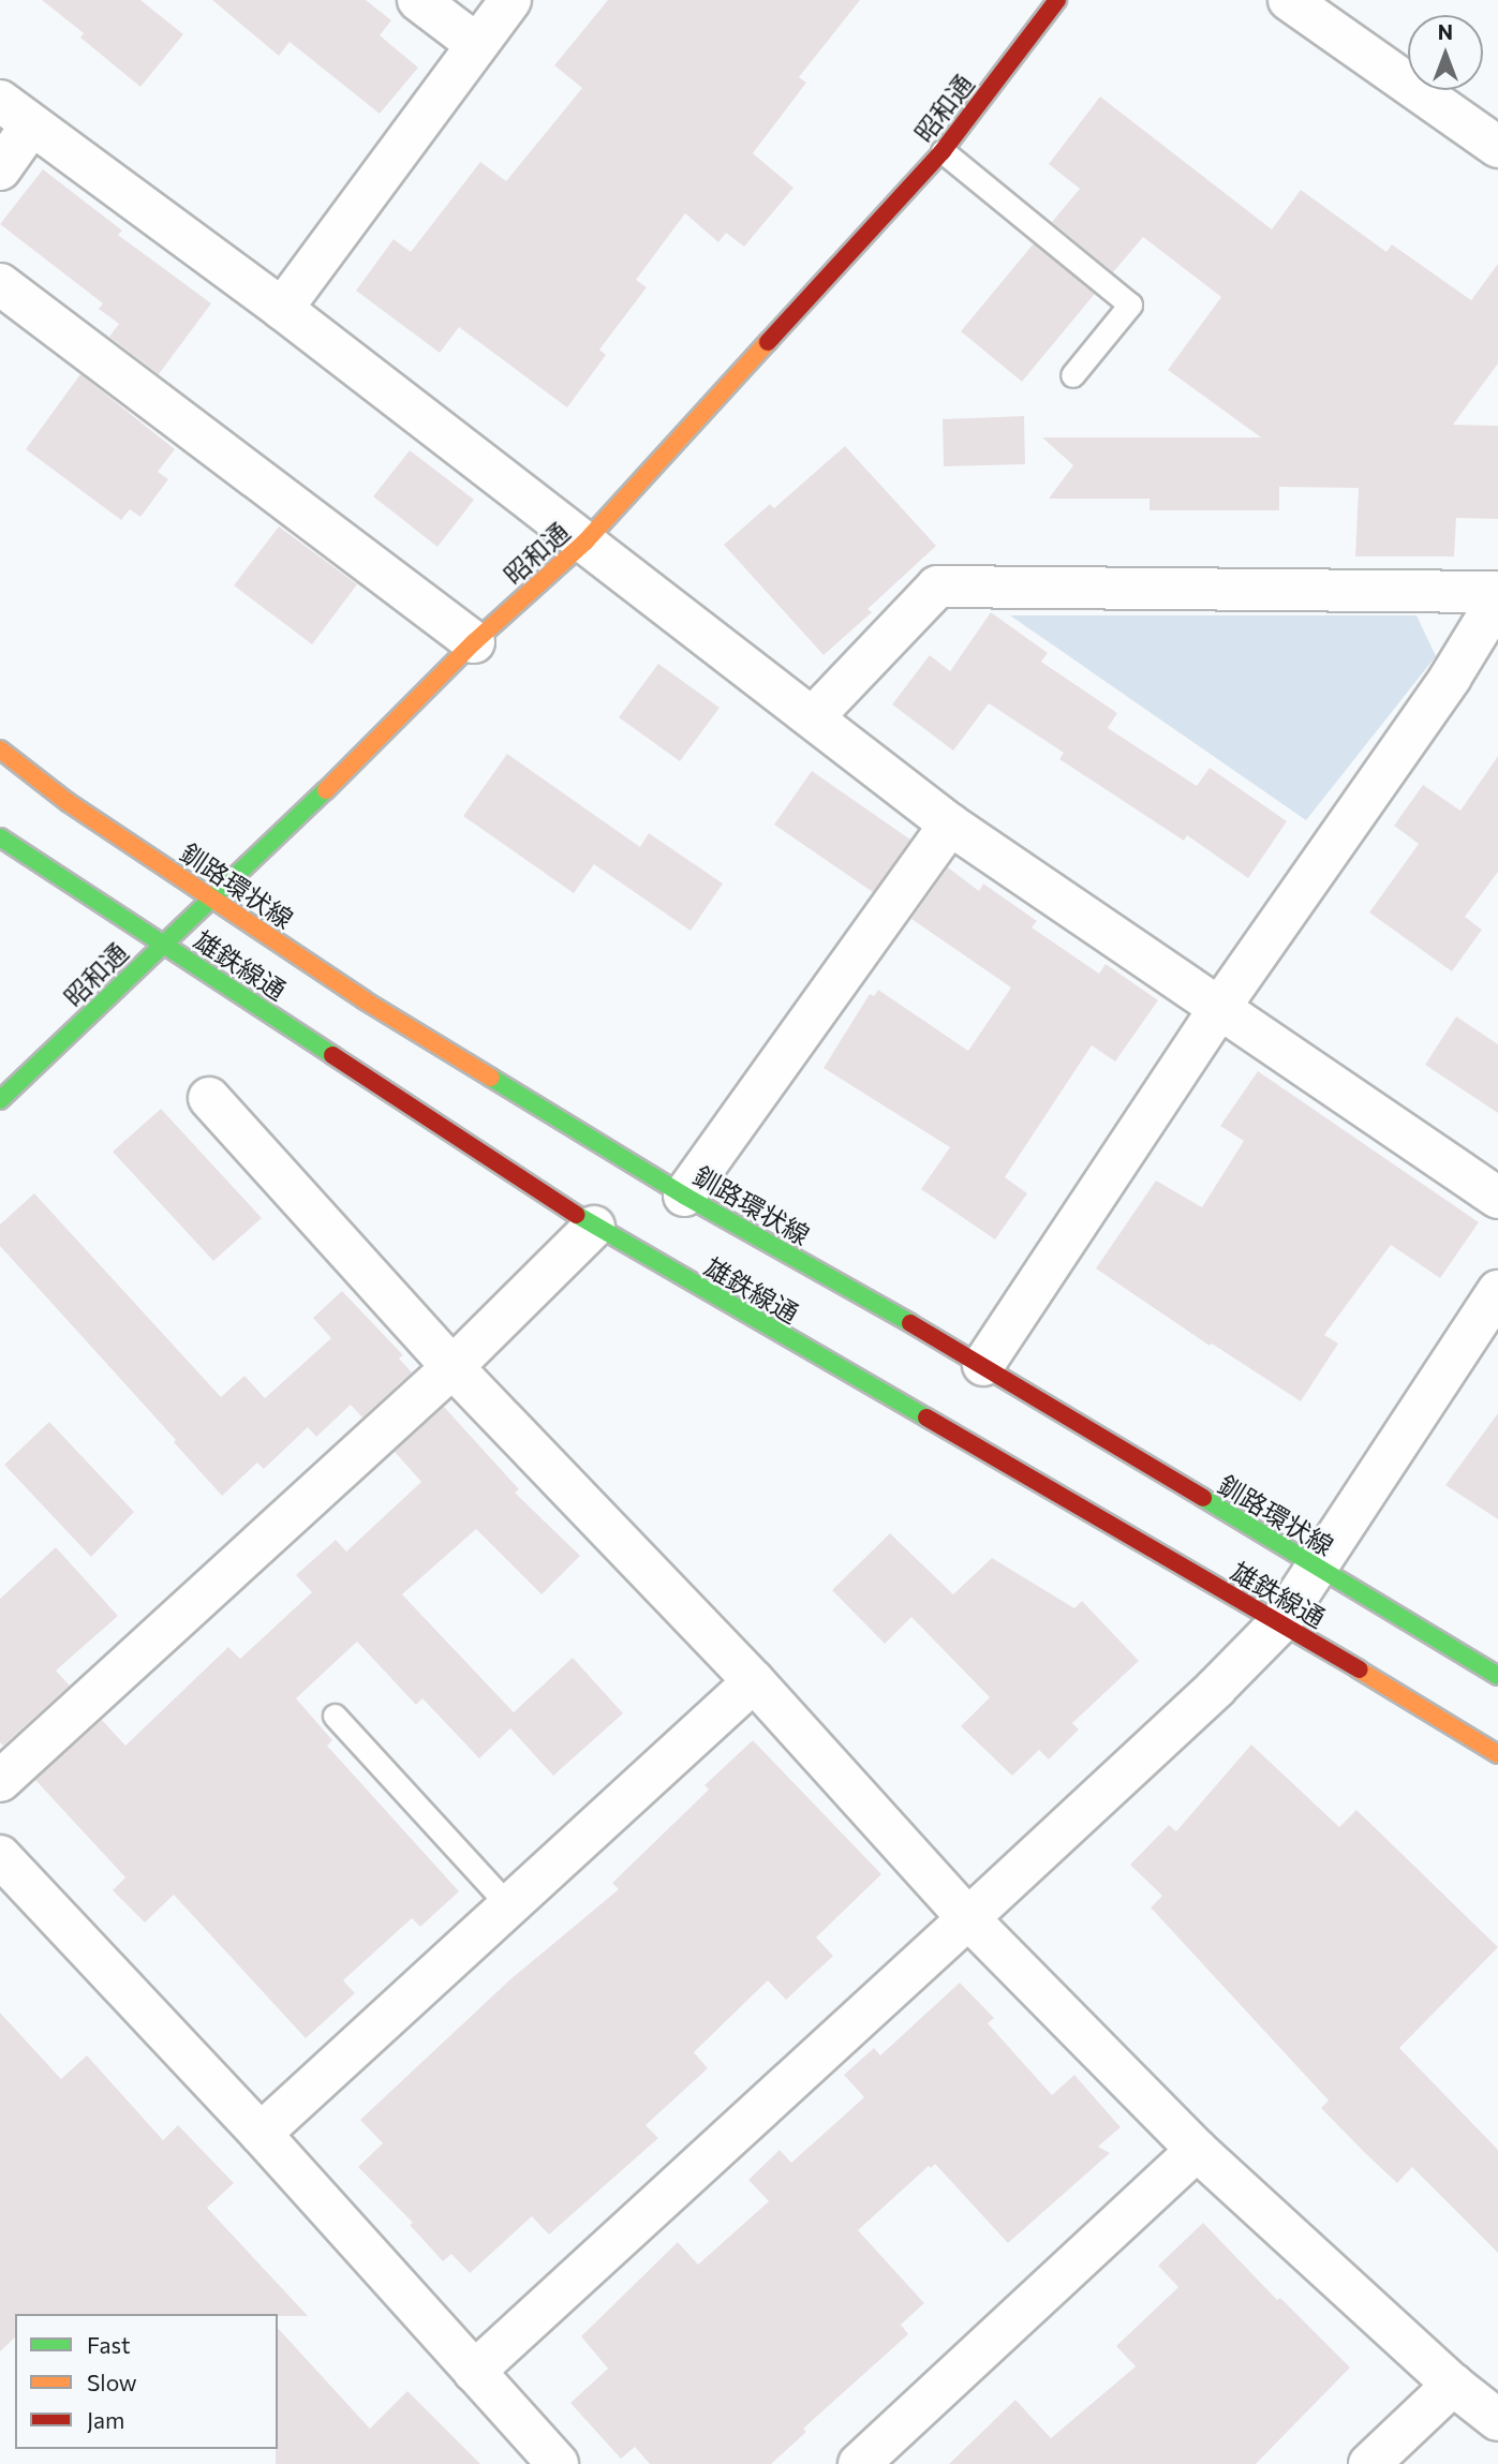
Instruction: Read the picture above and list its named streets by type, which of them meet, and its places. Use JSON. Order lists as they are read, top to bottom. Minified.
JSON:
{"streets":{"main road":["昭和通","釧路環状線","雄鉄線通"]},"crossings":[["昭和通","釧路環状線"],["昭和通","雄鉄線通"]],"legend":["Fast","Slow","Jam"],"north":"top"}
